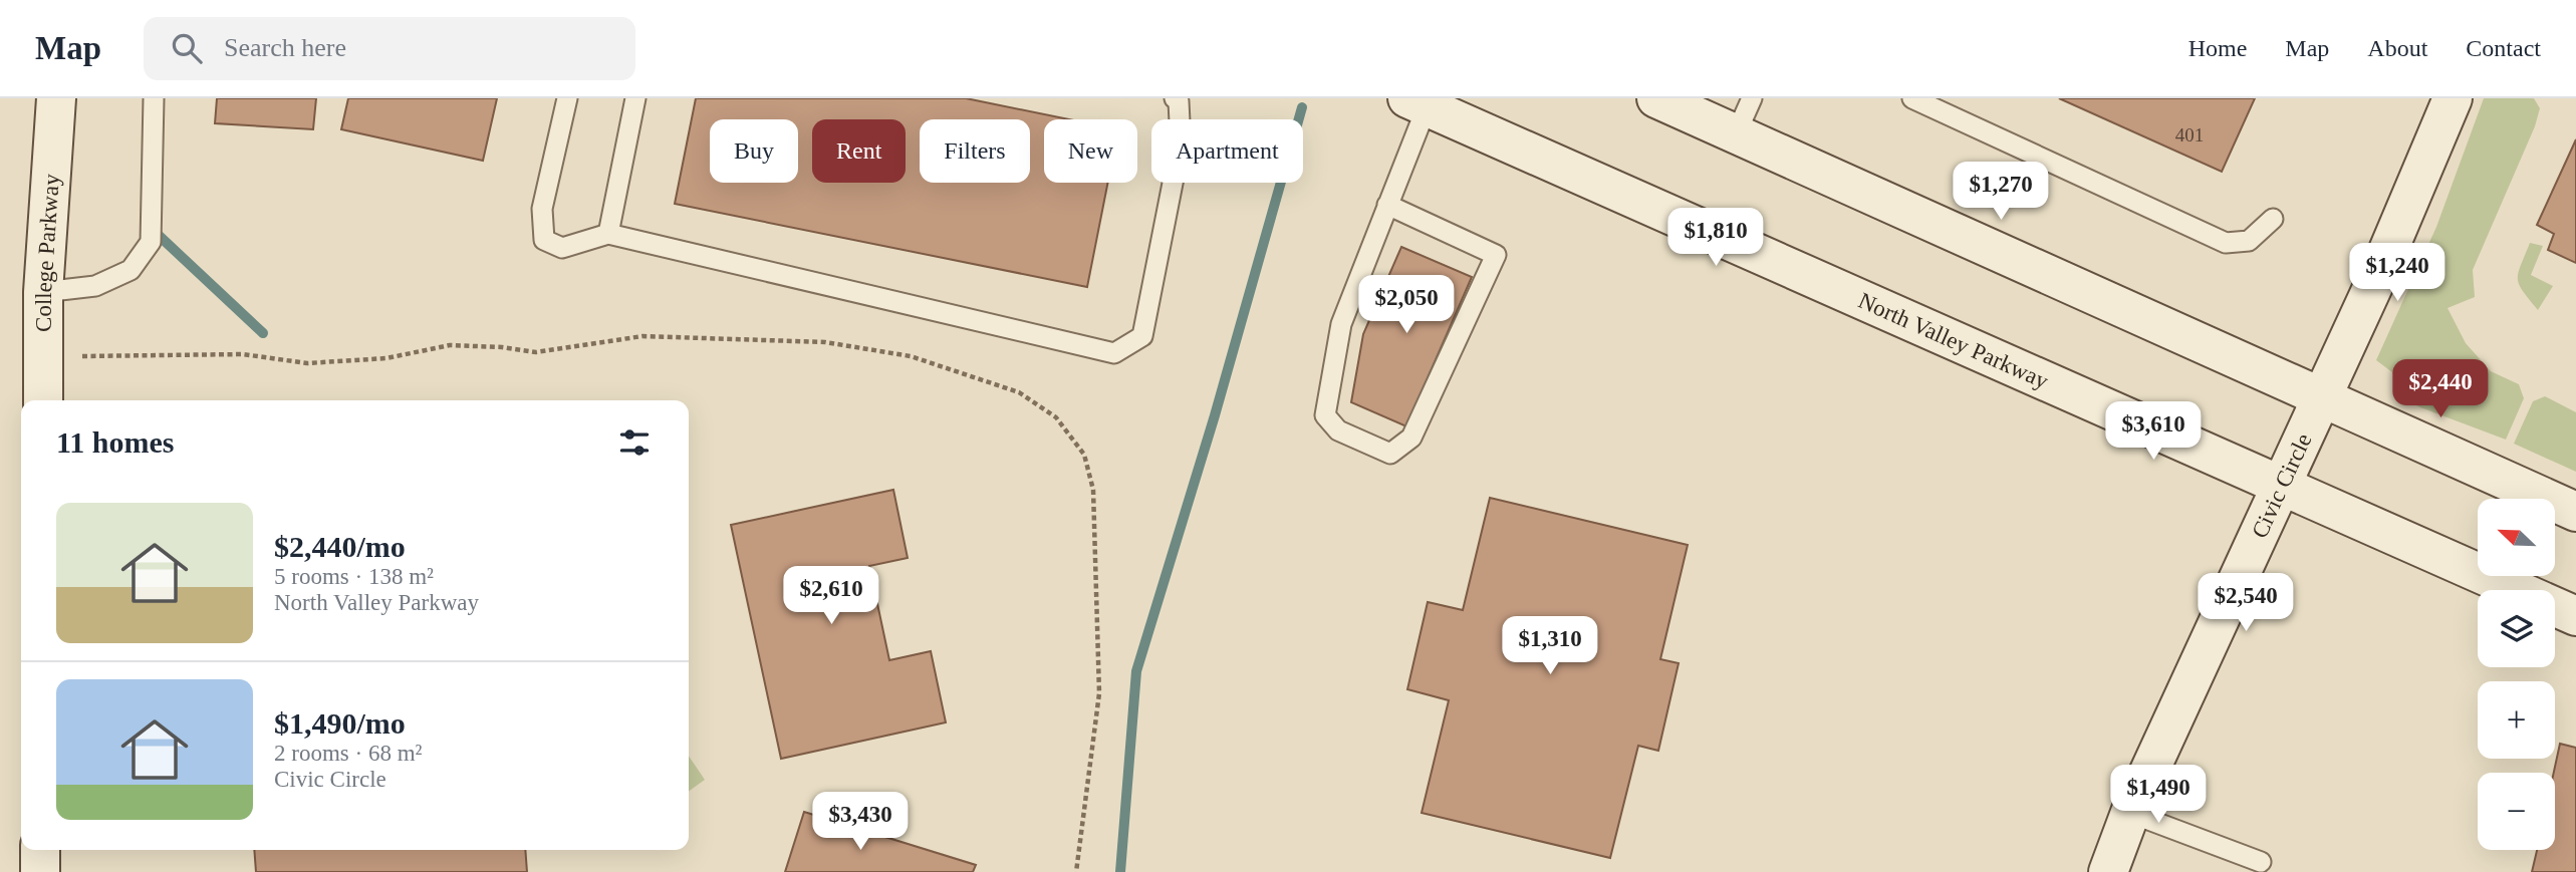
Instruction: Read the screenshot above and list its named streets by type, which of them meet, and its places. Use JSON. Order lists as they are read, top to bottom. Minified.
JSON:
{"streets":{"main road":["College Parkway","North Valley Parkway","Civic Circle"]},"crossings":[["North Valley Parkway","Civic Circle"]],"house_numbers":["401"],"north":"top left","page":{"header":"Map","search":"Search here","nav":["Home","Map","About","Contact"],"chip":["Buy","Rent","Filters","New","Apartment"],"price":["$1,270","$1,810","$1,240","$2,050","$2,440","$3,610","$2,610","$2,540","$1,310","$1,490","$3,430"],"heading":"11 homes","list":[{"name":"$2,440/mo","note":"5 rooms · 138 m² · North Valley Parkway"},{"name":"$1,490/mo","note":"2 rooms · 68 m² · Civic Circle"}],"map_buttons":["+","−"]}}
